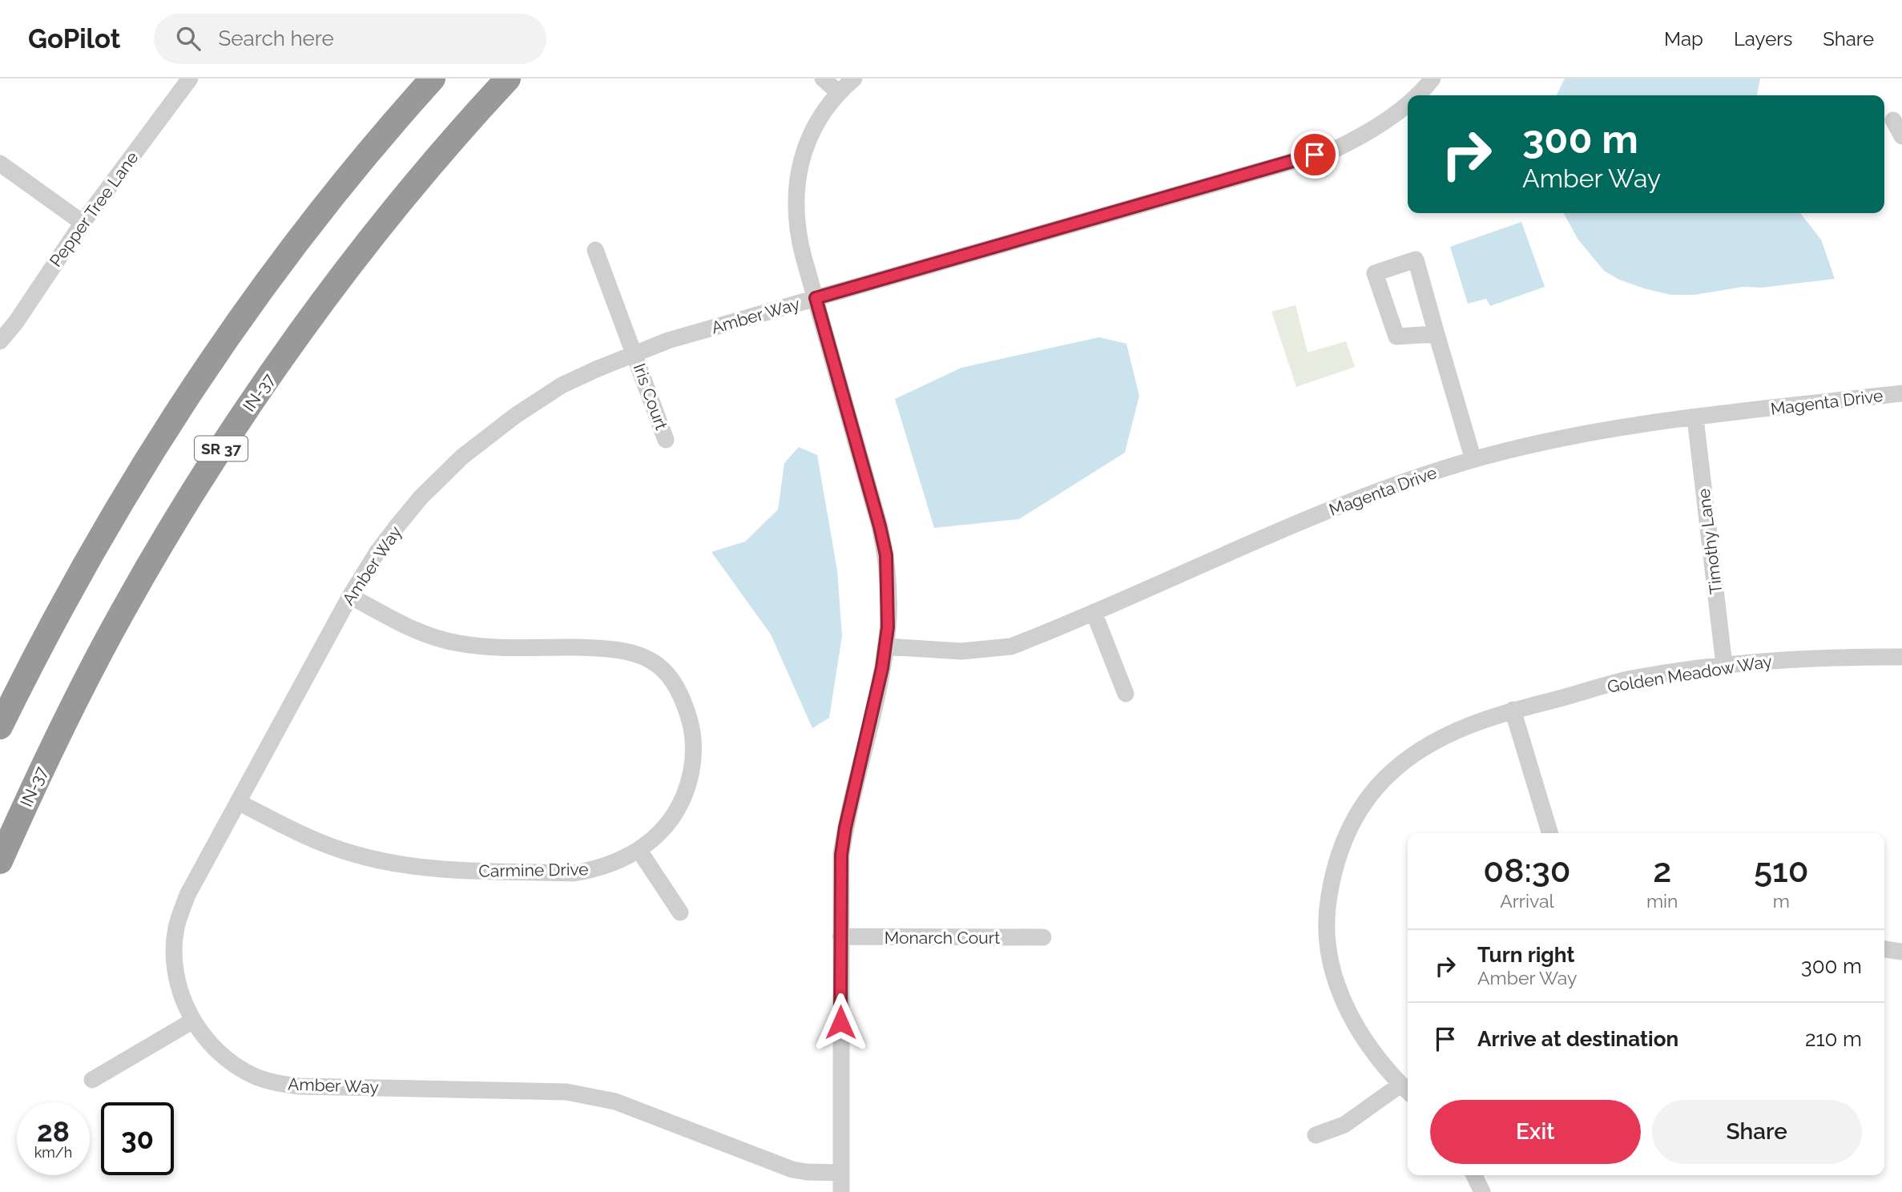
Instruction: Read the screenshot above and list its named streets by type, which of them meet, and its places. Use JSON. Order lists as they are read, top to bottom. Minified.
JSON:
{"streets":{"highway":["IN-37","SR 37"],"street":["Pepper Tree Lane","Amber Way","Iris Court","Magenta Drive","Timothy Lane","Golden Meadow Way","Carmine Drive","Monarch Court"]},"crossings":[["Amber Way","Iris Court"],["Amber Way","Carmine Drive"],["Magenta Drive","Timothy Lane"],["Timothy Lane","Golden Meadow Way"]],"page":{"header":"GoPilot","search":"Search here","nav":["Map","Layers","Share"],"turn":["300 m","Amber Way"],"eta":["08:30","Arrival","2","min","510","m"],"list":[{"name":"Turn right","note":"Amber Way","value":"300 m"},{"name":"Arrive at destination","value":"210 m"}],"buttons":["Exit","Share"],"speed":"28 km/h","limit":"30"}}
